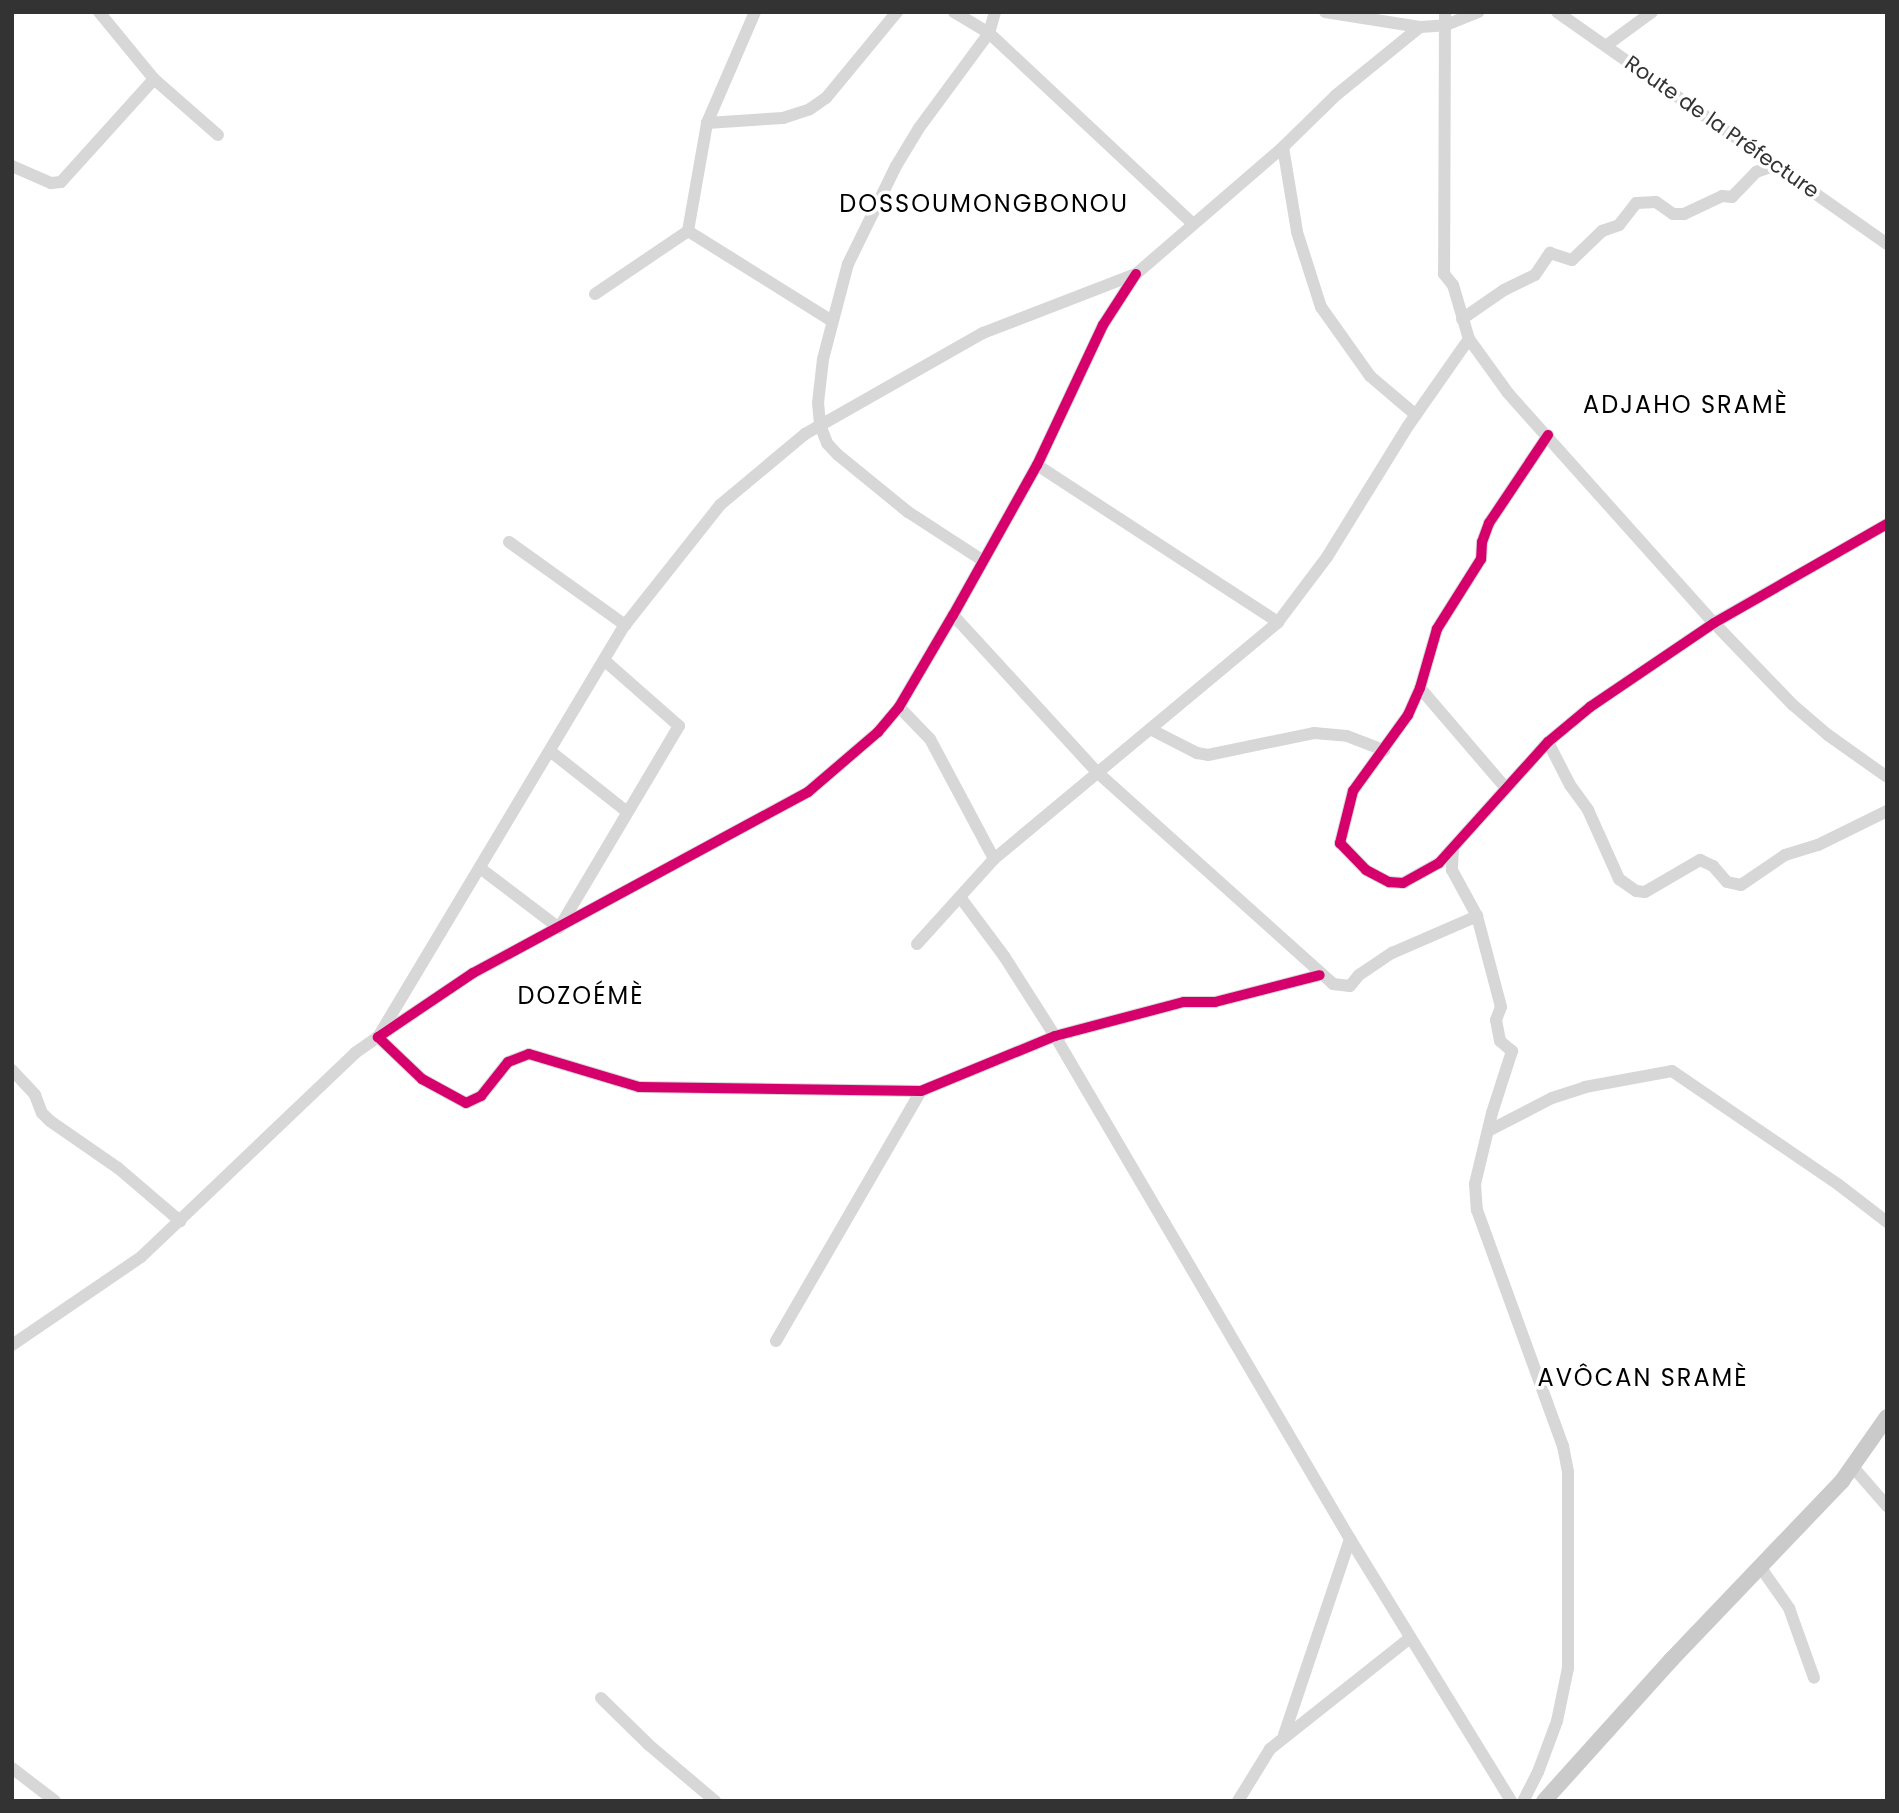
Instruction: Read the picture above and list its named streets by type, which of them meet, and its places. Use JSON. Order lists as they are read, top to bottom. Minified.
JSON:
{"streets":{"street":["Route de la Préfecture"]},"districts":["DOSSOUMONGBONOU","ADJAHO SRAMÈ","DOZOÉMÈ","AVÔCAN SRAMÈ"]}
